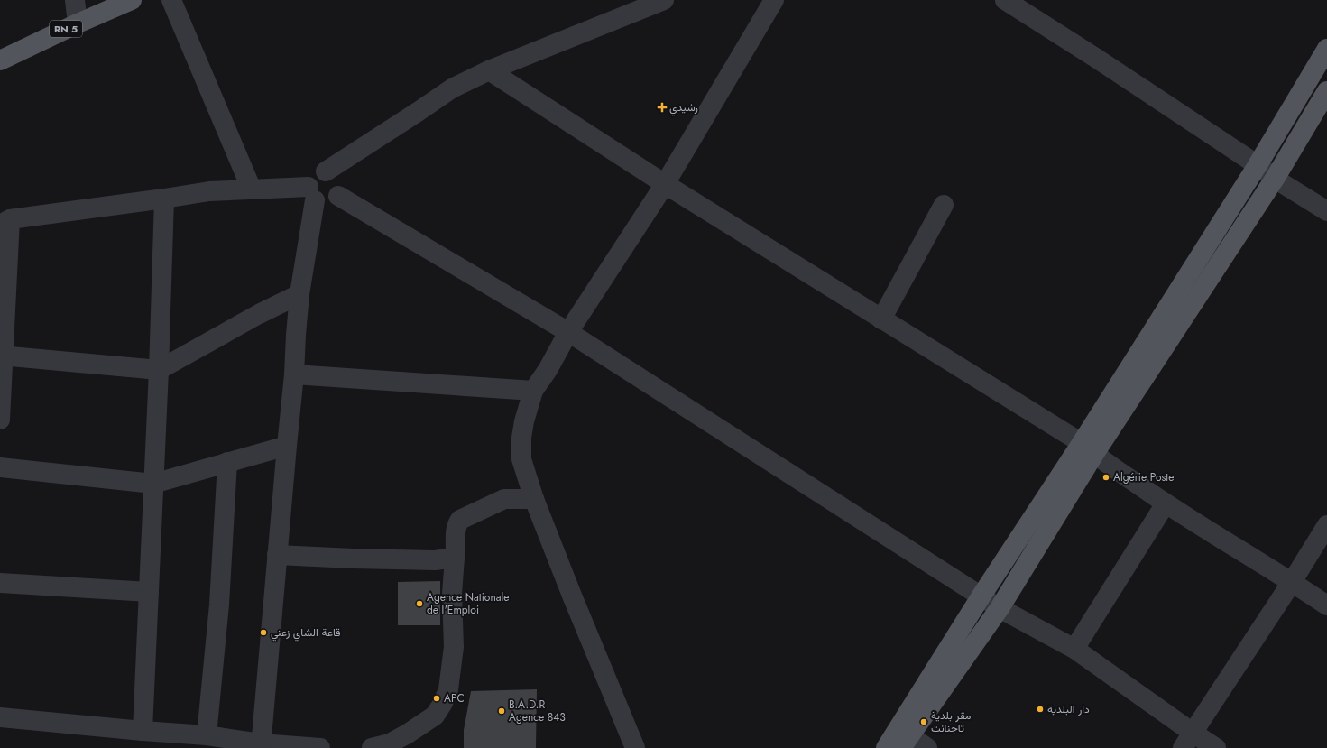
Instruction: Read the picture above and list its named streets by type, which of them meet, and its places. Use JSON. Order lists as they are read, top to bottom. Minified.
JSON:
{"streets":{"main road":["RN 5"]},"places":{"health":["رشيدي"],"other":["Algérie Poste","Agence Nationale de l'Emploi","قاعة الشاي زعني","APC","دار البلدية","B.A.D.R Agence 843","مقر بلدية تاجنانت"]}}
